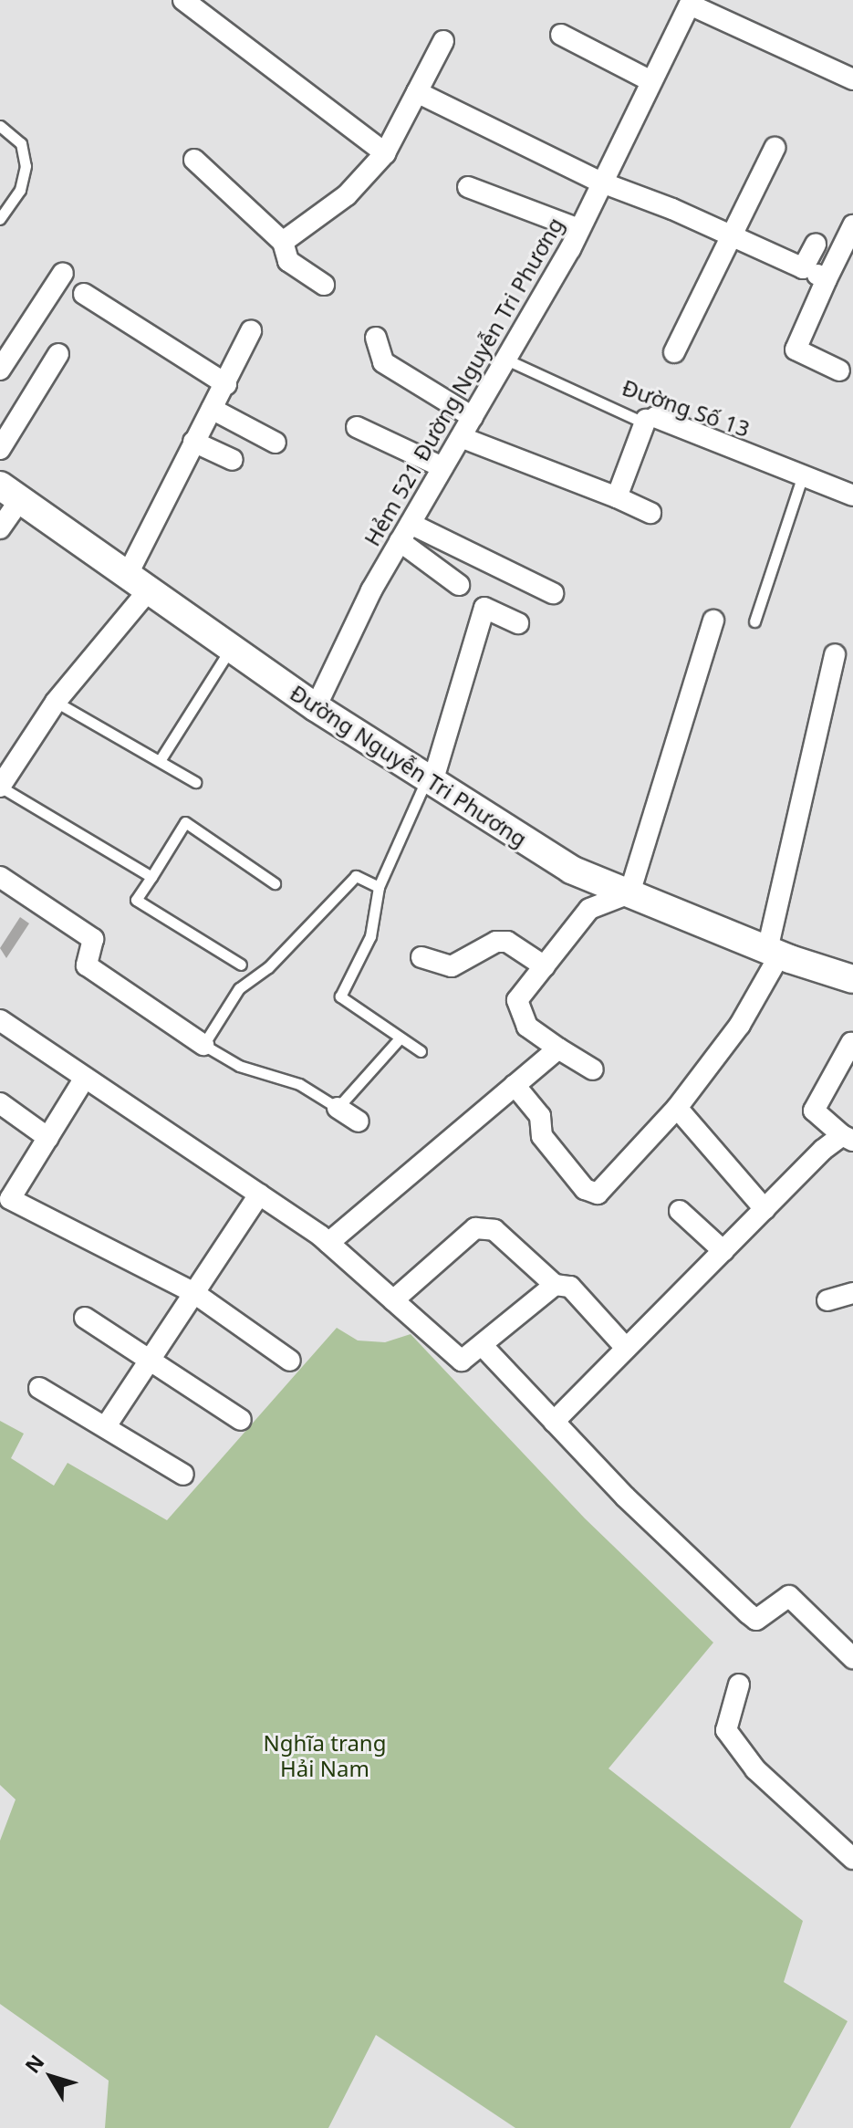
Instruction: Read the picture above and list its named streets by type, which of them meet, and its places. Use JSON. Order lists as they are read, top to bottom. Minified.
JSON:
{"streets":{"main road":["Đường Nguyễn Tri Phương"],"street":["Hẻm 521 Đường Nguyễn Tri Phương","Đường Số 13"]},"crossings":[["Hẻm 521 Đường Nguyễn Tri Phương","Đường Số 13"],["Hẻm 521 Đường Nguyễn Tri Phương","Đường Nguyễn Tri Phương"]],"parks":["Nghĩa trang Hải Nam"],"north":"top left"}
